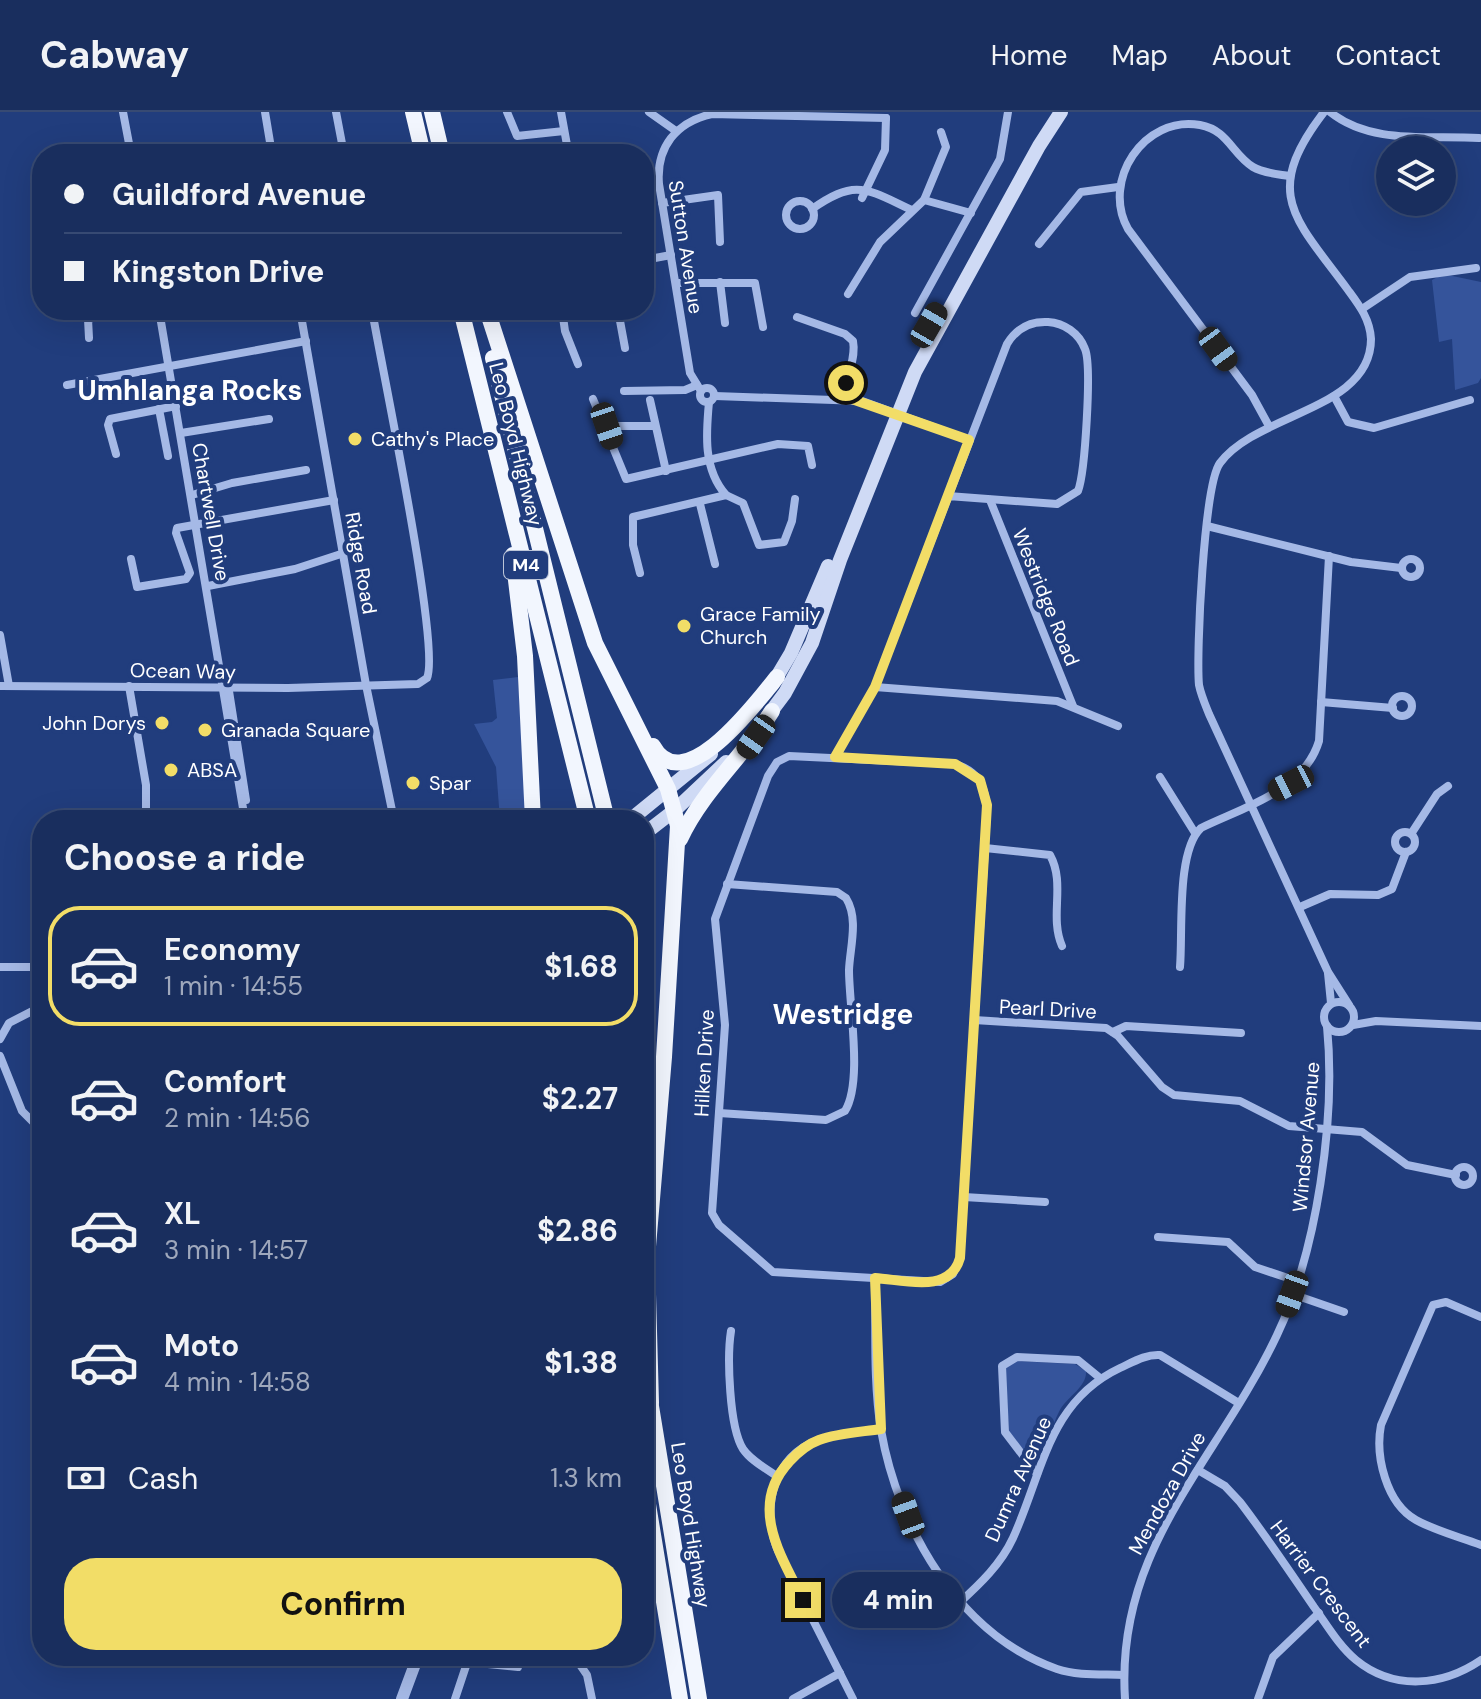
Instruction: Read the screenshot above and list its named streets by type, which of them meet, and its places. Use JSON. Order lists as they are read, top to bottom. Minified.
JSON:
{"streets":{"highway":["Leo Boyd Highway","M4"],"street":["Sutton Avenue","Chartwell Drive","Ridge Road","Westridge Road","Ocean Way","Pearl Drive","Hilken Drive","Windsor Avenue","Dumra Avenue","Mendoza Drive","Harrier Crescent"]},"crossings":[["Chartwell Drive","Ocean Way"],["Ridge Road","Ocean Way"],["Westridge Road","Hilken Drive"],["Pearl Drive","Hilken Drive"],["Pearl Drive","Windsor Avenue"],["Windsor Avenue","Dumra Avenue"],["Windsor Avenue","Mendoza Drive"],["Dumra Avenue","Mendoza Drive"],["Mendoza Drive","Harrier Crescent"]],"districts":["Umhlanga Rocks","Westridge"],"places":["Cathy's Place","Grace Family Church","John Dorys","Granada Square","ABSA","Spar"],"page":{"header":"Cabway","nav":["Home","Map","About","Contact"],"banner":["Guildford Avenue","Kingston Drive"],"heading":"Choose a ride","list":[{"name":"Economy","note":"1 min · 14:55","value":"$1.68"},{"name":"Comfort","note":"2 min · 14:56","value":"$2.27"},{"name":"XL","note":"3 min · 14:57","value":"$2.86"},{"name":"Moto","note":"4 min · 14:58","value":"$1.38"}],"pay":["Cash","1.3 km"],"buttons":"Confirm","bubble":"4 min"}}
